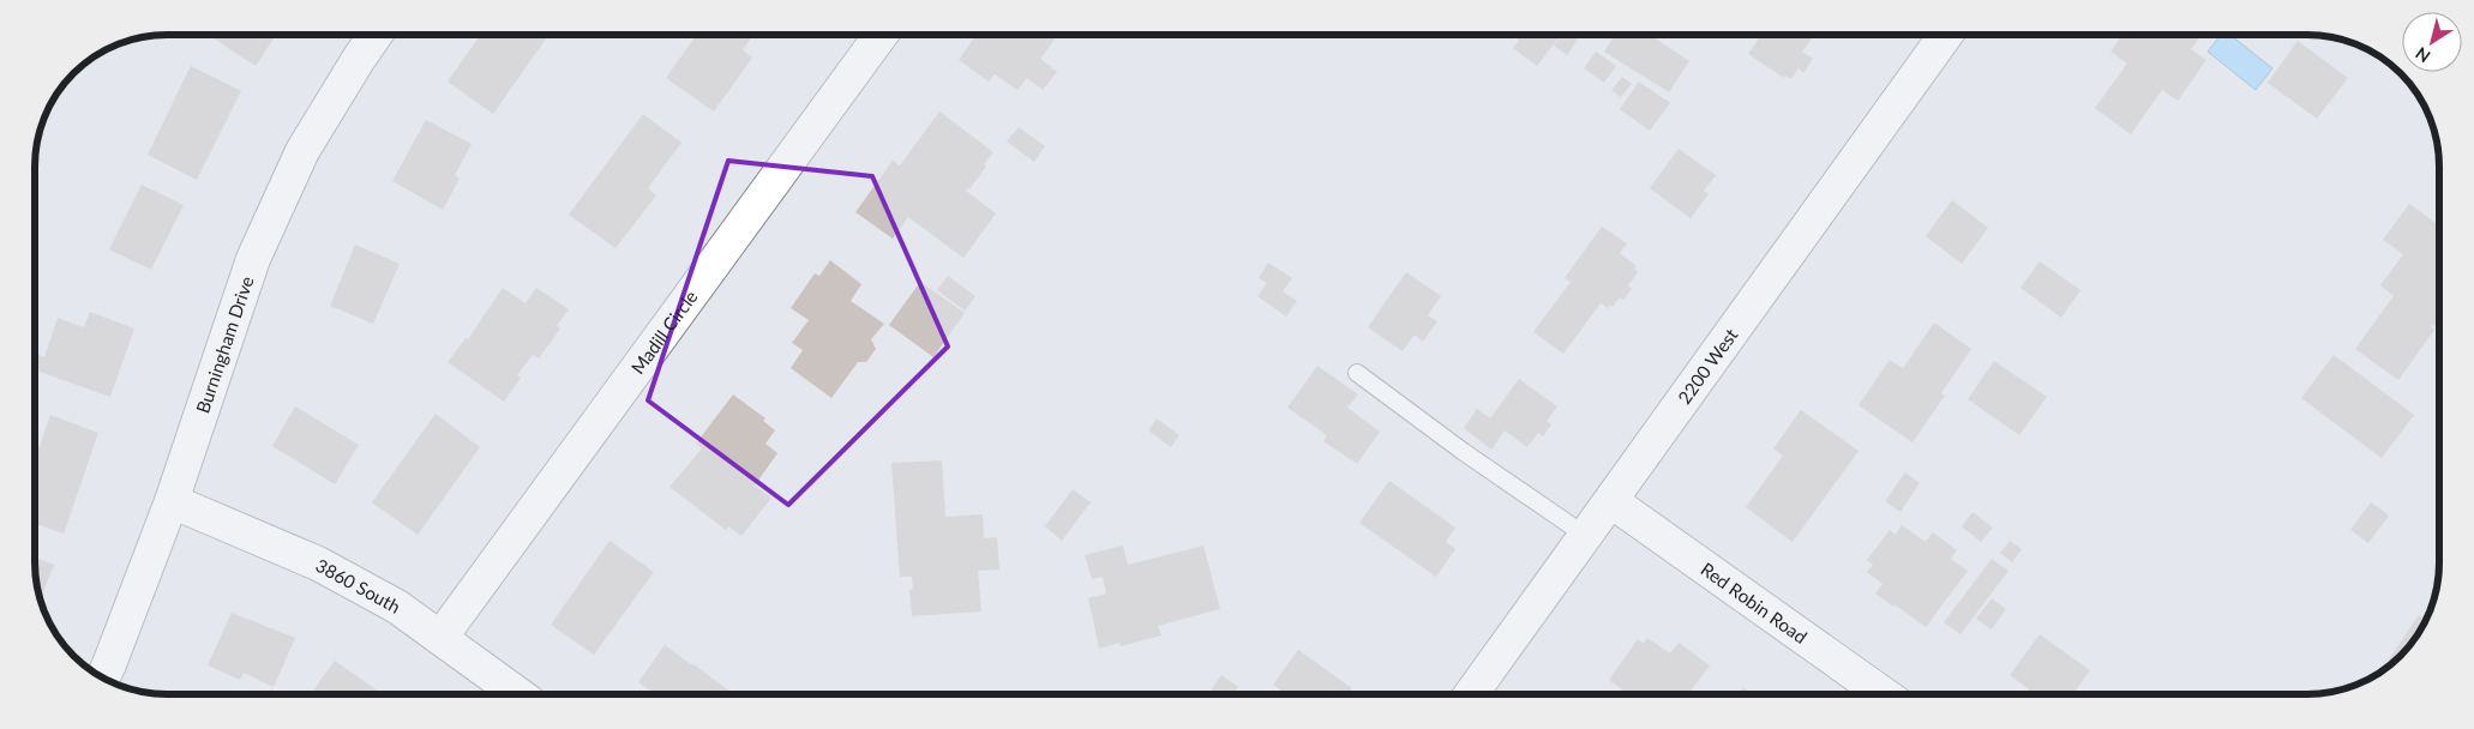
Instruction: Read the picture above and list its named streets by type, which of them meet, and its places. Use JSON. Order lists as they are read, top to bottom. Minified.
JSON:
{"streets":{"street":["Madill Circle","Burningham Drive","2200 West","3860 South","Red Robin Road"]},"crossings":[["Madill Circle","3860 South"],["Burningham Drive","3860 South"],["2200 West","Red Robin Road"]],"north":"bottom left"}
